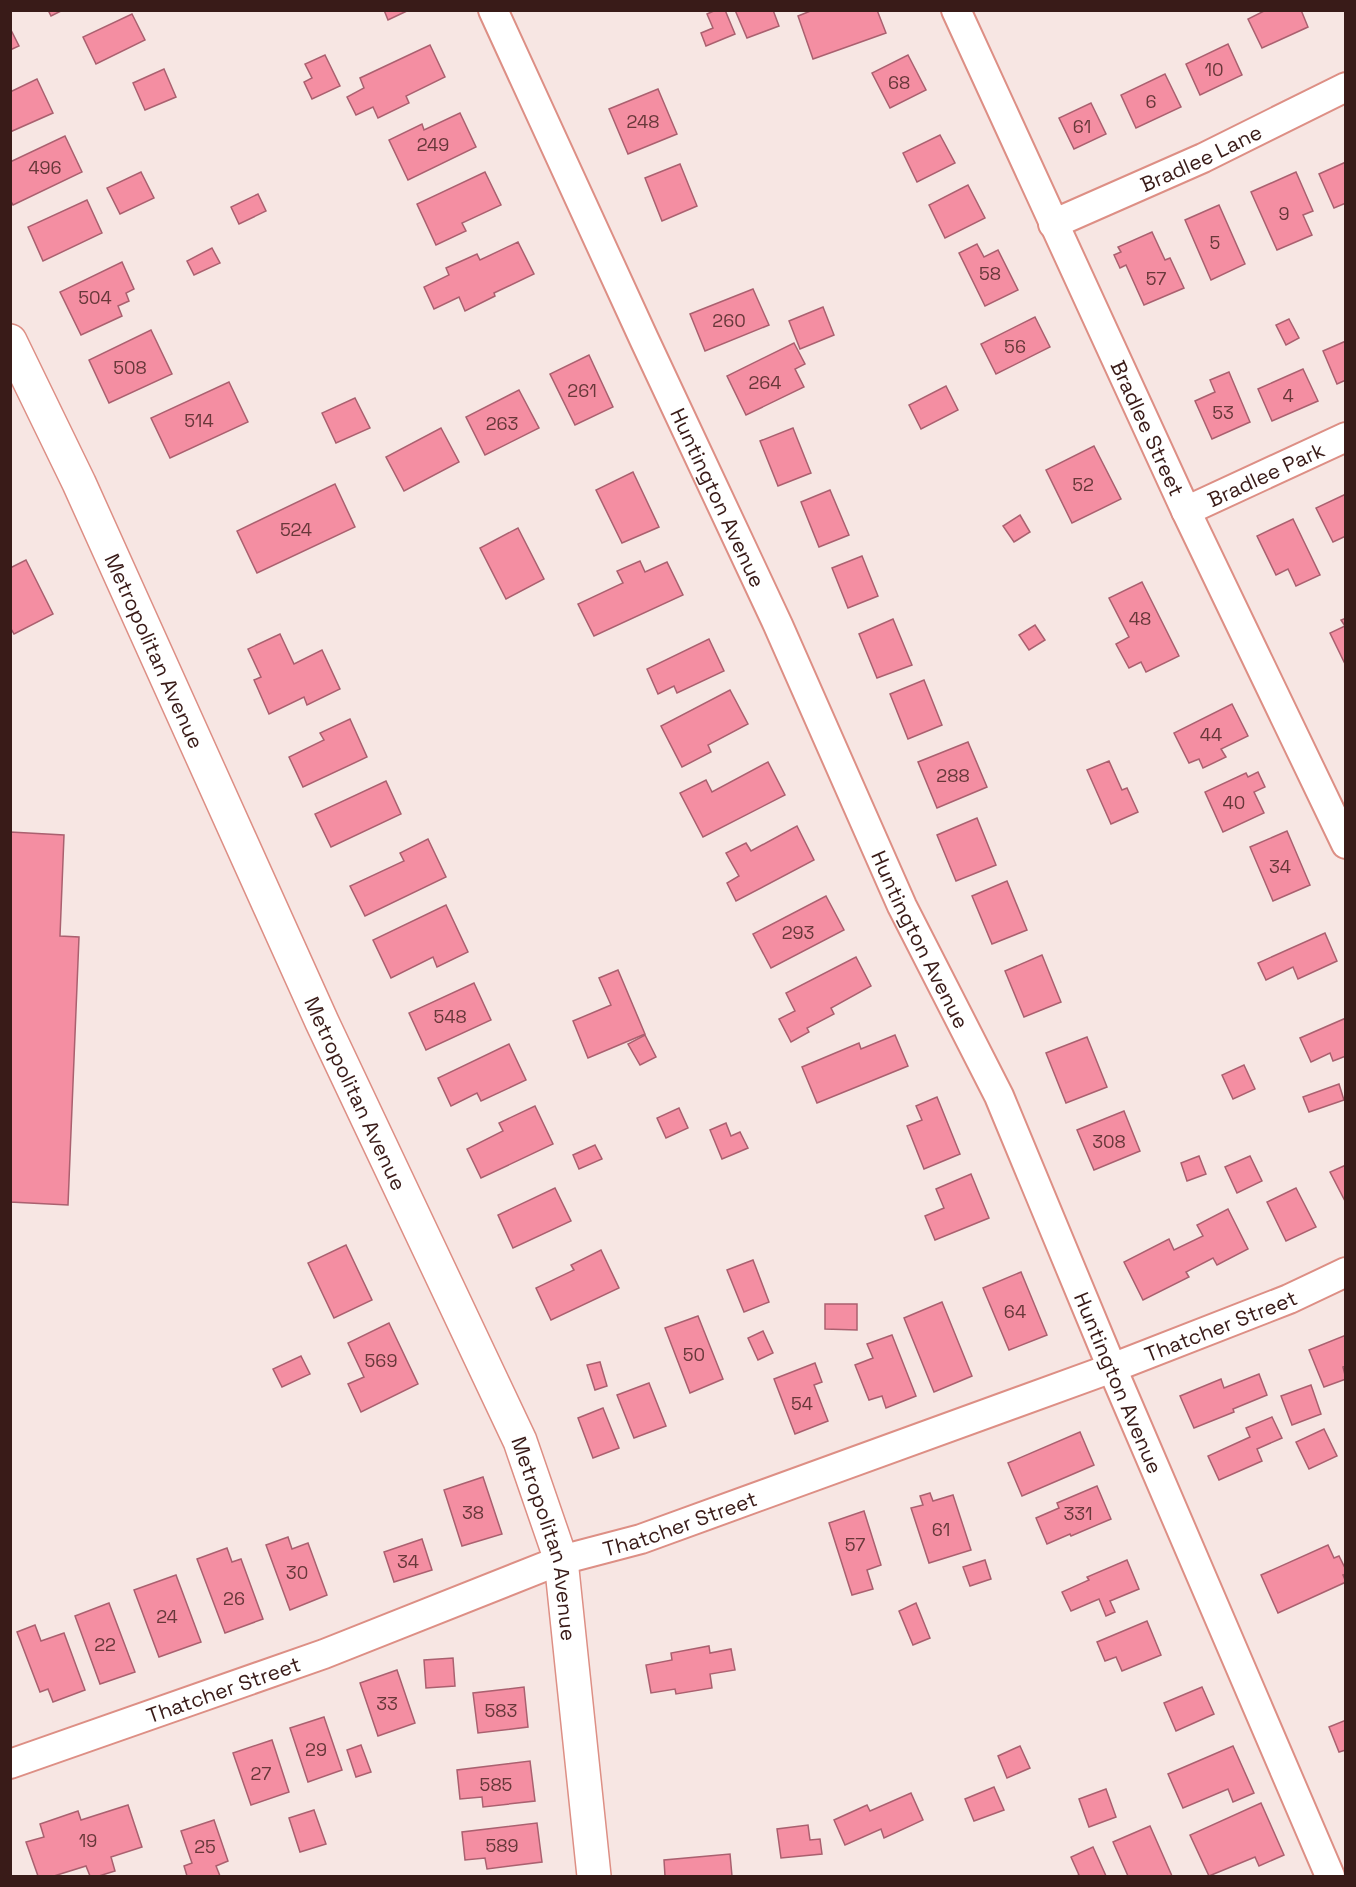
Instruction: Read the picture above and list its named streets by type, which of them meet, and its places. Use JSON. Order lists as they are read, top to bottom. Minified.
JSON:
{"streets":{"street":["Bradlee Lane","Bradlee Street","Bradlee Park","Huntington Avenue","Metropolitan Avenue","Thatcher Street"]},"crossings":[["Bradlee Lane","Bradlee Street"],["Bradlee Street","Bradlee Park"],["Huntington Avenue","Thatcher Street"],["Metropolitan Avenue","Thatcher Street"]],"house_numbers":["10","68","6","248","61","249","496","9","5","58","57","504","260","56","508","264","261","4","53","514","263","52","524","48","44","288","40","34","293","548","308","64","50","569","54","38","331","61","57","34","30","26","24","22","33","583","29","27","585","19","589","25"]}
